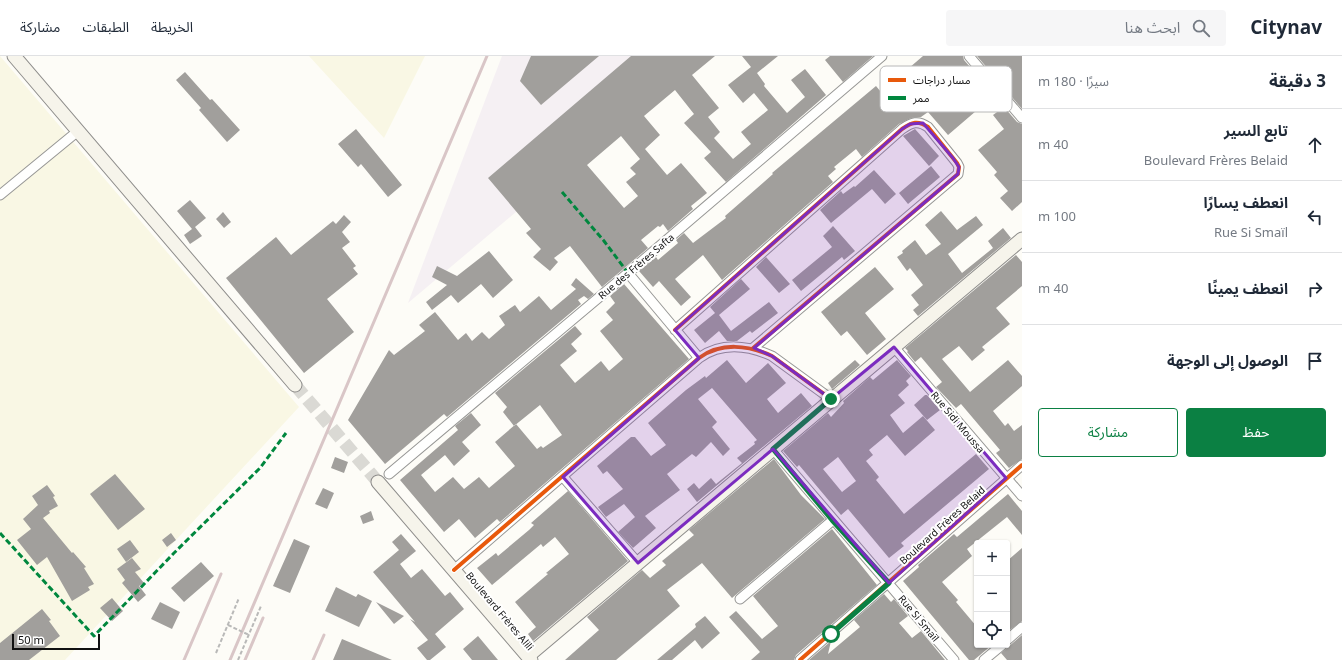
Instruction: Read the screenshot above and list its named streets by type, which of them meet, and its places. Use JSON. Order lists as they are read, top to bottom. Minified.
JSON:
{"streets":{"main road":["Boulevard Frères Alili"],"street":["Rue des Frères Safta","Rue Sidi Moussa","Boulevard Frères Belaid","Rue Si Smaïl"]},"crossings":[["Rue des Frères Safta","Boulevard Frères Alili"],["Rue Sidi Moussa","Boulevard Frères Belaid"],["Boulevard Frères Belaid","Rue Si Smaïl"]],"legend":["مسار دراجات","ممر"],"scale_bar":"50 m","page":{"header":"Citynav","search":"ابحث هنا","nav":["الخريطة","الطبقات","مشاركة"],"heading":["3 دقيقة","سيرًا · 180 m"],"list":[["تابع السير","Boulevard Frères Belaid","40 m"],["انعطف يسارًا","Rue Si Smaïl","100 m"],["انعطف يمينًا","40 m"],"الوصول إلى الوجهة"],"buttons":["حفظ","مشاركة"],"map_buttons":["+","−"],"scale":"50 m"}}
